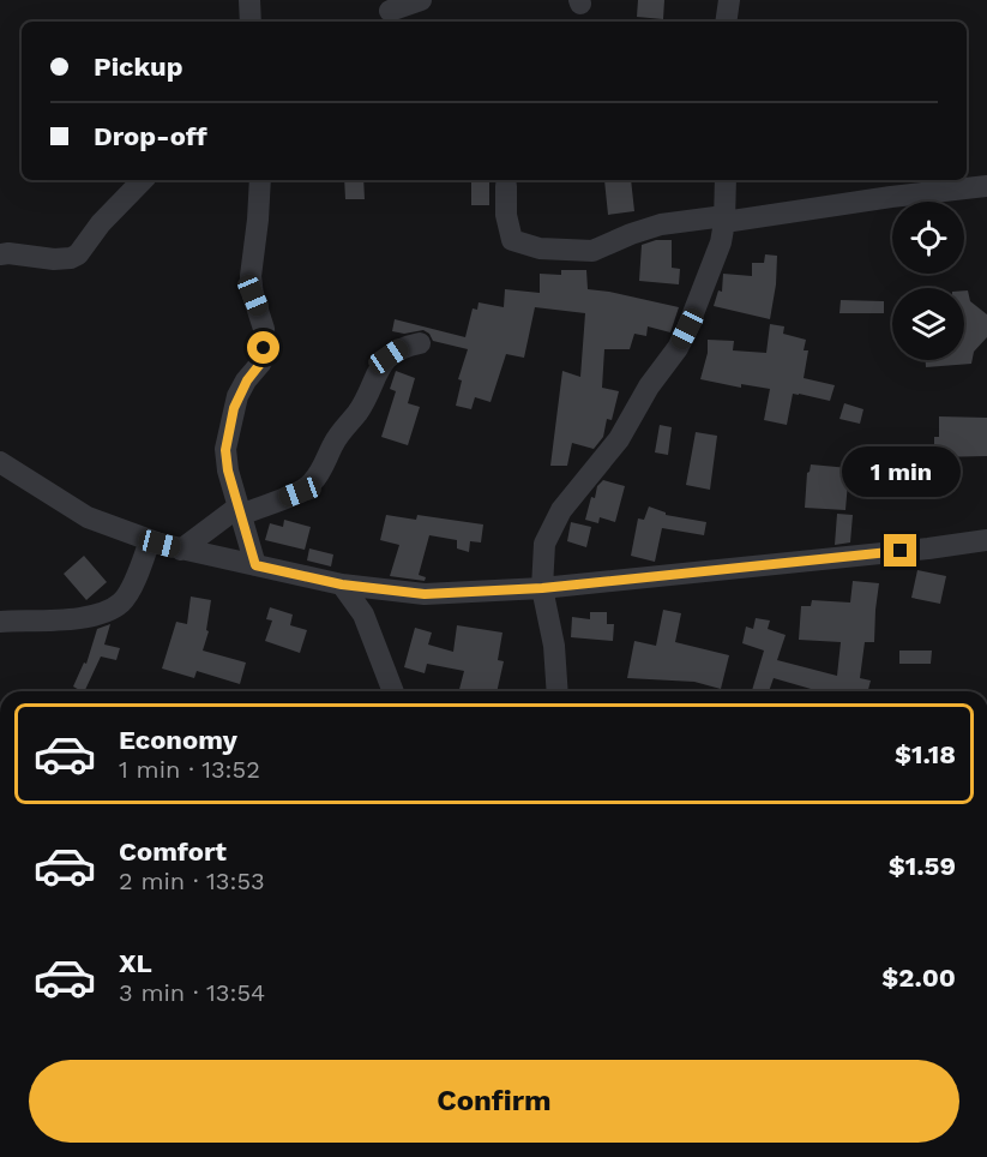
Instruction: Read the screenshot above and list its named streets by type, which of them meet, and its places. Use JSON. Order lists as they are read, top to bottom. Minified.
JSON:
{"page":{"banner":["Pickup","Drop-off"],"bubble":"1 min","list":[{"name":"Economy","note":"1 min · 13:52","value":"$1.18"},{"name":"Comfort","note":"2 min · 13:53","value":"$1.59"},{"name":"XL","note":"3 min · 13:54","value":"$2.00"}],"buttons":"Confirm"}}
